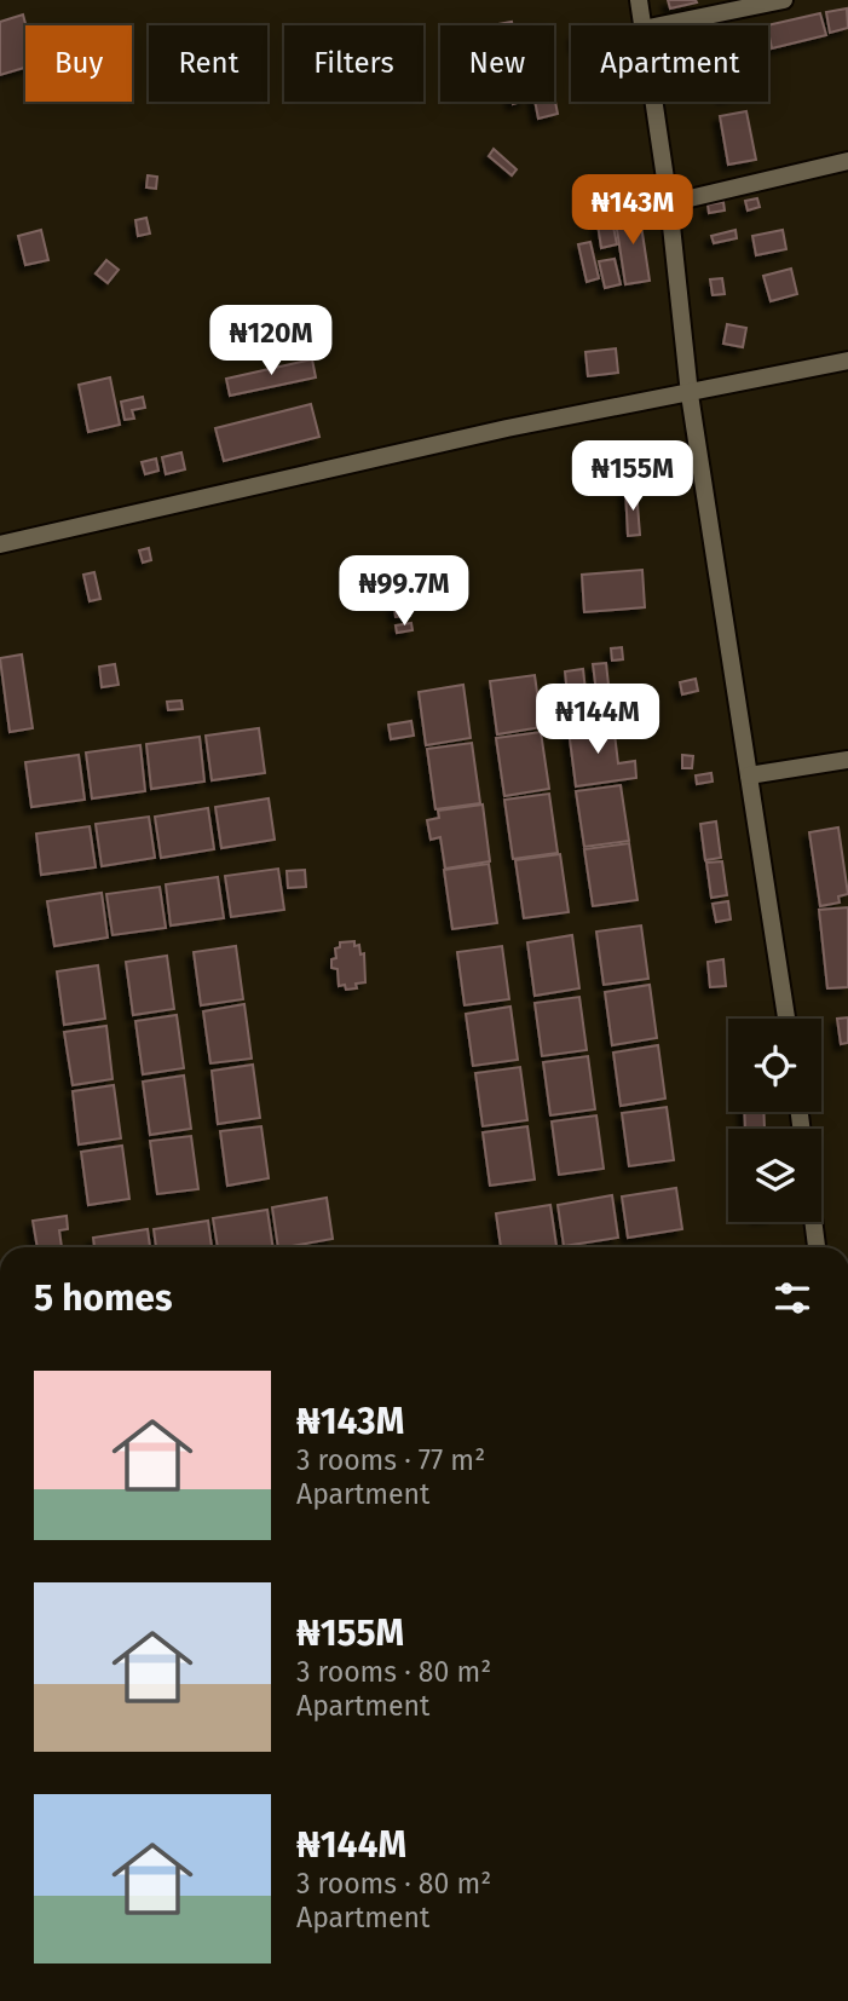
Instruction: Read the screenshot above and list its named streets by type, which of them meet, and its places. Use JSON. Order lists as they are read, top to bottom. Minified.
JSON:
{"page":{"chip":["Buy","Rent","Filters","New","Apartment"],"price":["₦143M","₦120M","₦155M","₦99.7M","₦144M"],"heading":"5 homes","list":[{"name":"₦143M","note":"3 rooms · 77 m² · Apartment"},{"name":"₦155M","note":"3 rooms · 80 m² · Apartment"},{"name":"₦144M","note":"3 rooms · 80 m² · Apartment"}]}}
